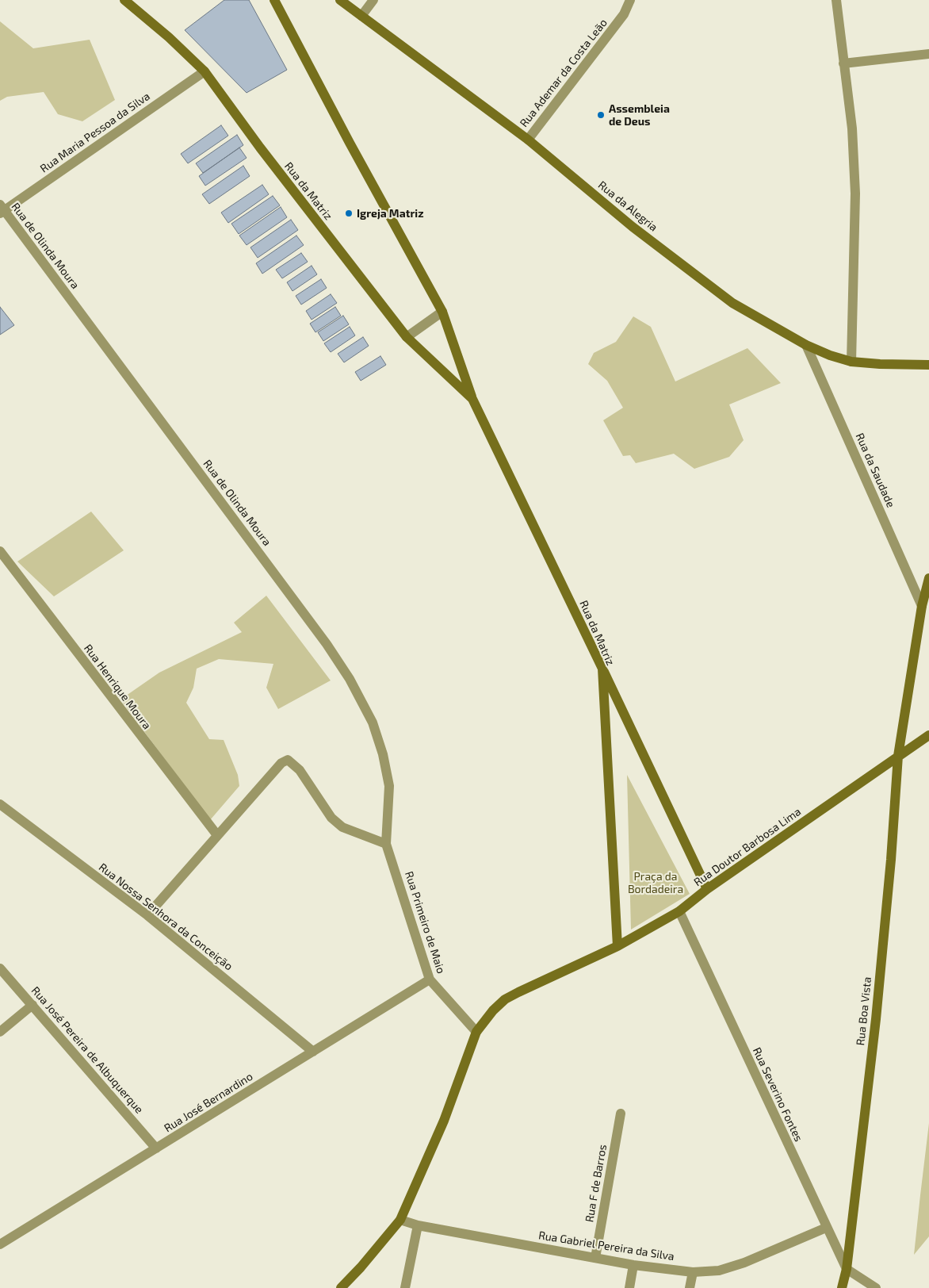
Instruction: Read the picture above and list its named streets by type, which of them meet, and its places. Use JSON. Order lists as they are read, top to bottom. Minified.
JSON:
{"streets":{"street":["Rua Ademar da Costa Leão","Rua Maria Pessoa da Silva","Rua da Matriz","Rua da Alegria","Rua de Olinda Moura","Rua da Saudade","Rua Henrique Moura","Rua Doutor Barbosa Lima","Rua Nossa Senhora da Conceição","Rua Primeiro de Maio","Rua Boa Vista","Rua José Pereira de Albuquerque","Rua Severino Fontes","Rua José Bernardino","Rua F de Barros","Rua Gabriel Pereira da Silva"]},"crossings":[["Rua Ademar da Costa Leão","Rua da Alegria"],["Rua Maria Pessoa da Silva","Rua da Matriz"],["Rua Maria Pessoa da Silva","Rua de Olinda Moura"],["Rua da Matriz","Rua Doutor Barbosa Lima"],["Rua da Alegria","Rua da Saudade"],["Rua de Olinda Moura","Rua Primeiro de Maio"],["Rua Doutor Barbosa Lima","Rua Primeiro de Maio"],["Rua Doutor Barbosa Lima","Rua Boa Vista"],["Rua Doutor Barbosa Lima","Rua Severino Fontes"],["Rua Nossa Senhora da Conceição","Rua José Bernardino"],["Rua Primeiro de Maio","Rua José Bernardino"],["Rua Boa Vista","Rua Severino Fontes"],["Rua José Pereira de Albuquerque","Rua José Bernardino"],["Rua Severino Fontes","Rua Gabriel Pereira da Silva"],["Rua F de Barros","Rua Gabriel Pereira da Silva"]],"parks":["Praça da Bordadeira"],"places":["Assembleia de Deus","Igreja Matriz"]}
